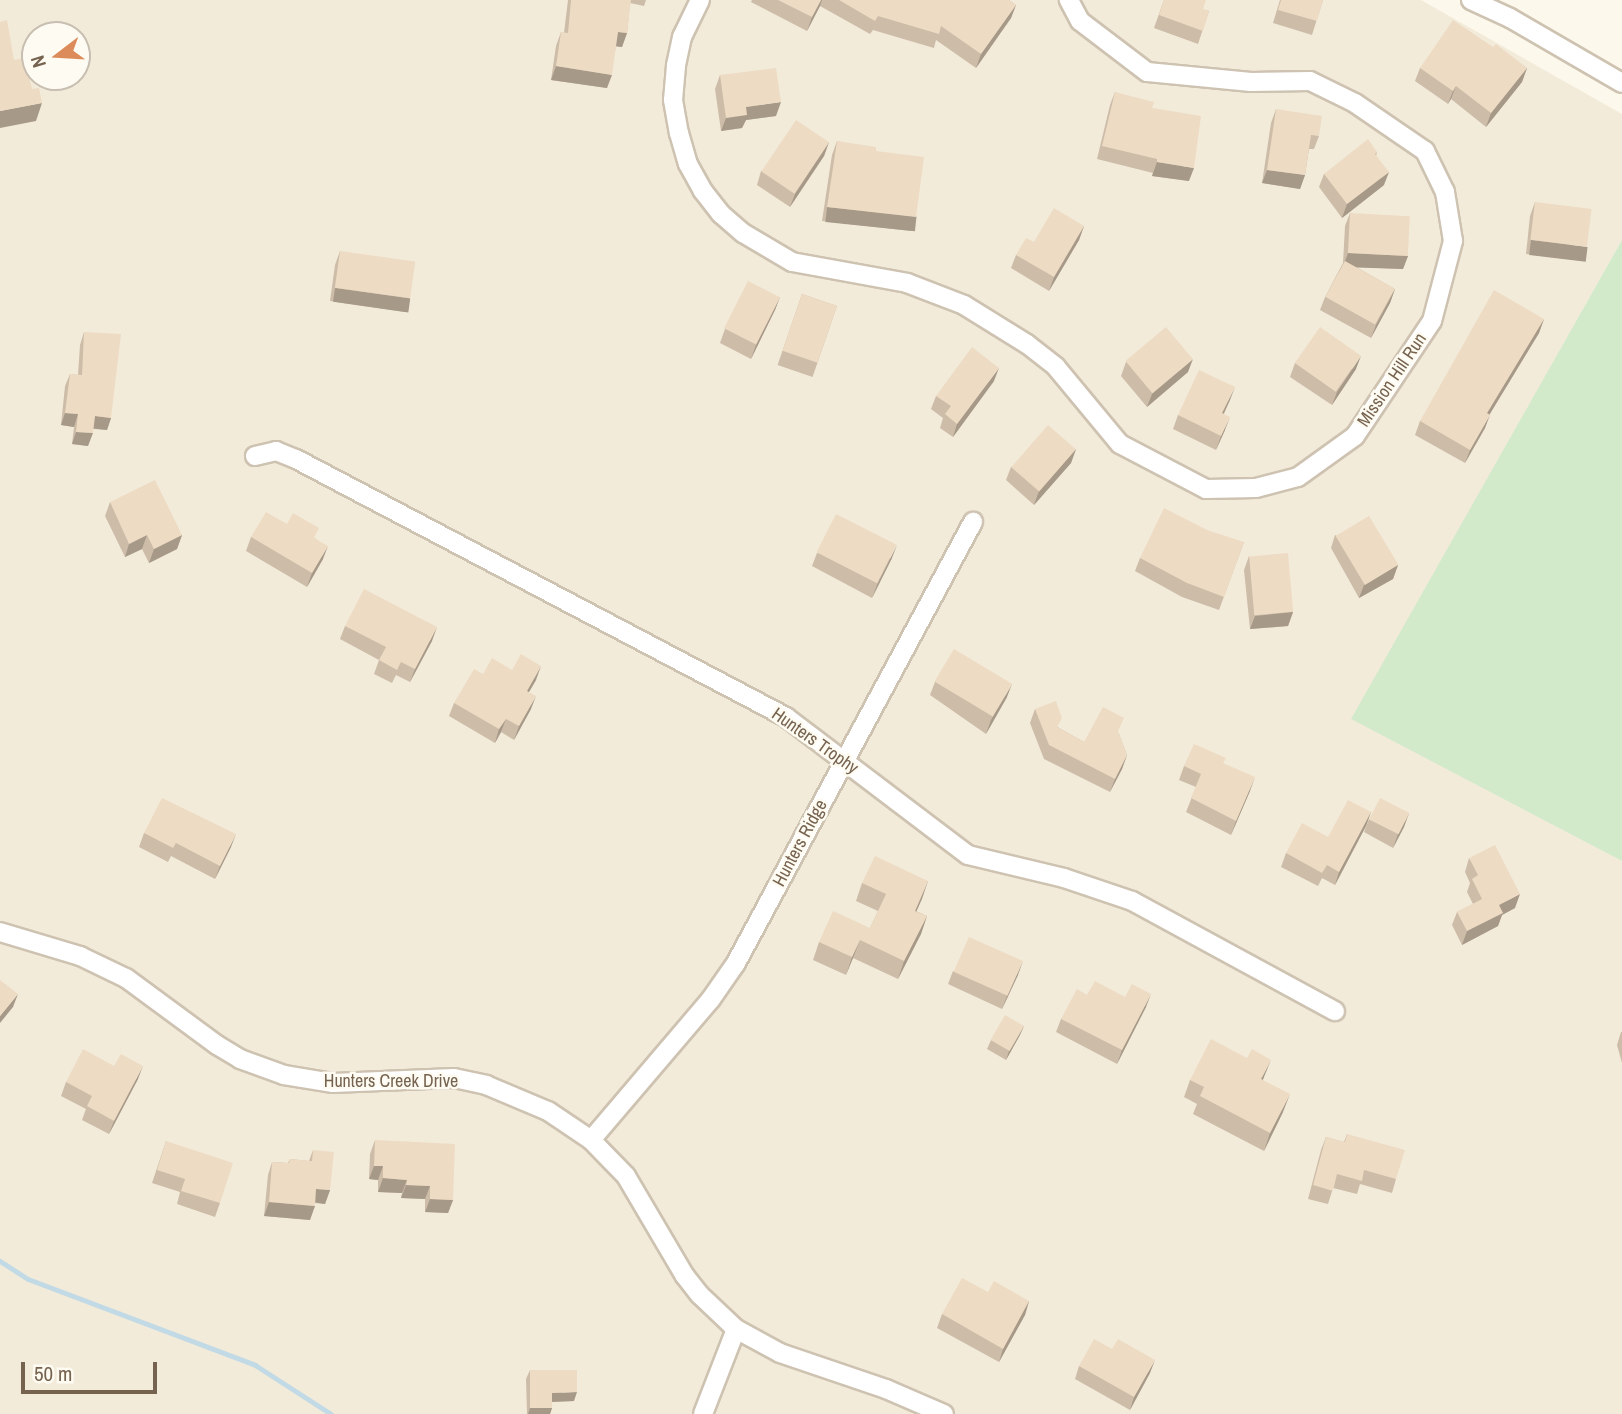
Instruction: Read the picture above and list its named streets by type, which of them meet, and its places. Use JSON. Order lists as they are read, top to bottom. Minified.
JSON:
{"streets":{"street":["Mission Hill Run","Hunters Trophy","Hunters Ridge","Hunters Creek Drive"]},"crossings":[["Hunters Trophy","Hunters Ridge"],["Hunters Ridge","Hunters Creek Drive"]],"scale_bar":"50 m","north":"left"}
